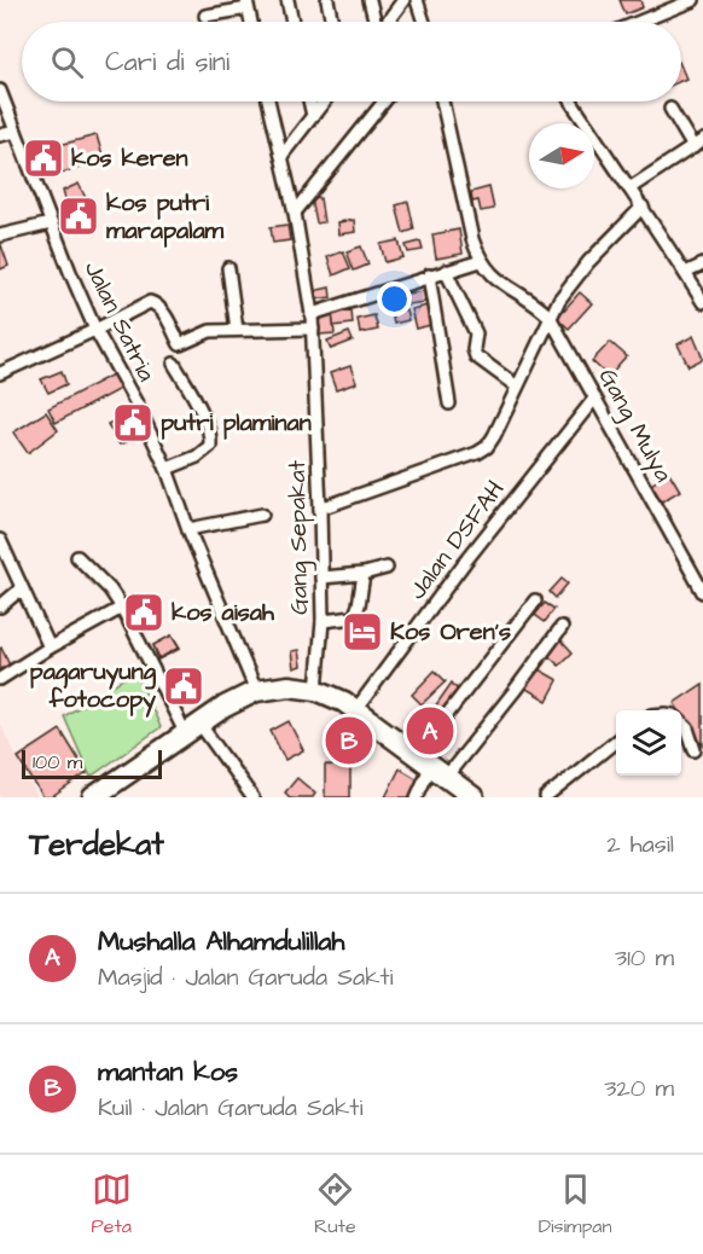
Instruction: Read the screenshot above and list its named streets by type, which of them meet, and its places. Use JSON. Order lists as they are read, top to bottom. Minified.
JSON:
{"streets":{"street":["Jalan Satria","Gang Mulya","Gang Sepakat","Jalan DSFAH"]},"crossings":[["Gang Mulya","Jalan DSFAH"]],"places":{"public building":["kos keren","kos putri marapalam","putri plaminan","kos aisah","pagaruyung fotocopy"],"hotel":["Kos Oren's"]},"scale_bar":"100 m","north":"right","page":{"search":"Cari di sini","pins":["A","B"],"scale":"100 m","heading":["Terdekat","2 hasil"],"list":[{"mark":"A","name":"Mushalla Alhamdulillah","note":"Masjid · Jalan Garuda Sakti","value":"310 m"},{"mark":"B","name":"mantan kos","note":"Kuil · Jalan Garuda Sakti","value":"320 m"}],"nav":["Peta","Rute","Disimpan"]}}
